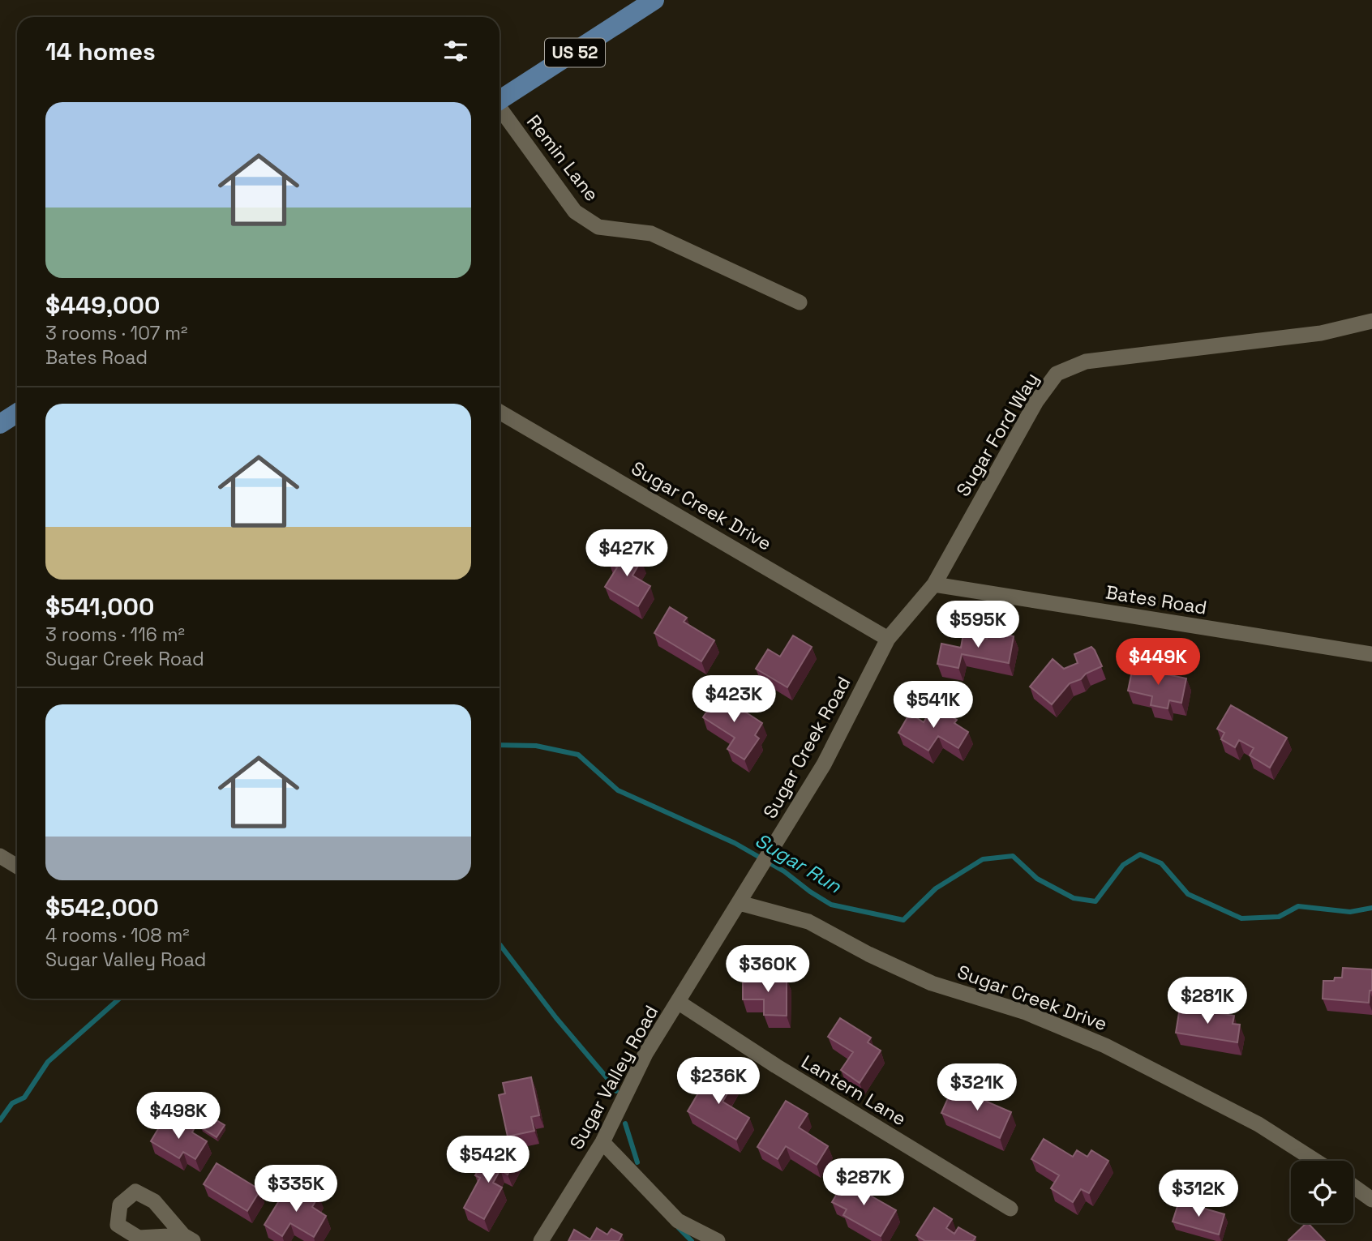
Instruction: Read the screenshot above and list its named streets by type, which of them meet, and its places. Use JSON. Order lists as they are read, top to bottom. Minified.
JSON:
{"streets":{"main road":["US 52"],"street":["Remin Lane","Sugar Ford Way","Sugar Creek Drive","Bates Road","Sugar Creek Road","Sugar Valley Road","Lantern Lane"]},"crossings":[["Sugar Ford Way","Sugar Creek Drive"],["Sugar Ford Way","Bates Road"],["Sugar Ford Way","Sugar Creek Road"],["Sugar Creek Drive","Sugar Creek Road"],["Sugar Creek Drive","Sugar Valley Road"],["Sugar Creek Road","Sugar Valley Road"],["Sugar Valley Road","Lantern Lane"]],"water":["Sugar Run"],"page":{"heading":"14 homes","list":[{"name":"$449,000","note":"3 rooms · 107 m² · Bates Road"},{"name":"$541,000","note":"3 rooms · 116 m² · Sugar Creek Road"},{"name":"$542,000","note":"4 rooms · 108 m² · Sugar Valley Road"}],"price":["$427K","$595K","$449K","$423K","$541K","$360K","$281K","$236K","$321K","$498K","$542K","$287K","$335K","$312K"]}}
